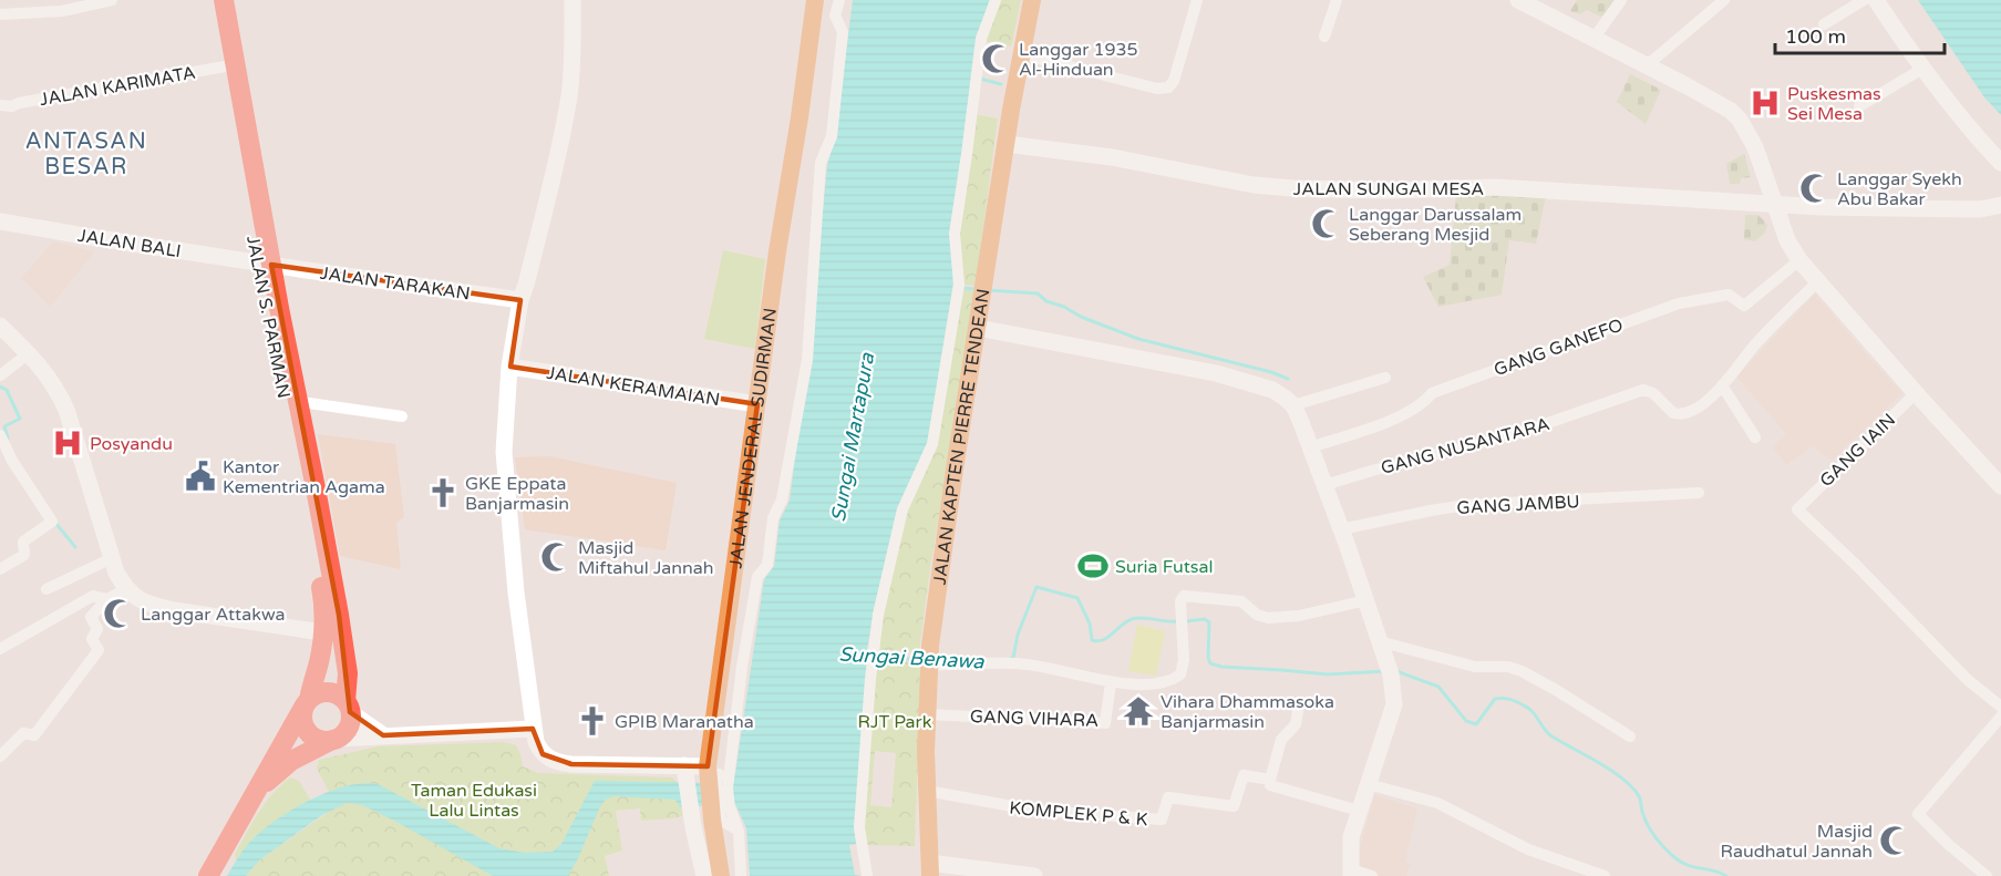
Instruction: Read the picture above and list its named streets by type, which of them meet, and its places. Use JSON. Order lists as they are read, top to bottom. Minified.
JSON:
{"streets":{"highway":["JALAN S. PARMAN"],"main road":["JALAN SUNGAI MESA","JALAN BALI","JALAN TARAKAN","JALAN KERAMAIAN","JALAN KAPTEN PIERRE TENDEAN","JALAN JENDERAL SUDIRMAN"],"street":["JALAN KARIMATA","GANG GANEFO","GANG NUSANTARA","GANG IAIN","GANG JAMBU","GANG VIHARA","KOMPLEK P & K"]},"crossings":[["JALAN KARIMATA","JALAN S. PARMAN"],["JALAN SUNGAI MESA","JALAN KAPTEN PIERRE TENDEAN"],["JALAN BALI","JALAN TARAKAN"],["JALAN BALI","JALAN S. PARMAN"],["JALAN TARAKAN","JALAN S. PARMAN"],["JALAN KERAMAIAN","JALAN JENDERAL SUDIRMAN"],["JALAN KAPTEN PIERRE TENDEAN","GANG VIHARA"],["JALAN KAPTEN PIERRE TENDEAN","KOMPLEK P & K"]],"districts":["ANTASAN BESAR"],"water":["Sungai Martapura","Sungai Benawa"],"parks":["RJT Park","Taman Edukasi Lalu Lintas"],"places":{"mosque":["Langgar 1935 Al-Hinduan","Langgar Syekh Abu Bakar","Langgar Darussalam Seberang Mesjid","Masjid Miftahul Jannah","Langgar Attakwa","Masjid Raudhatul Jannah"],"hospital":["Puskesmas Sei Mesa","Posyandu"],"public building":["Kantor Kementrian Agama"],"church":["GKE Eppata Banjarmasin","GPIB Maranatha"],"sports":["Suria Futsal"],"temple":["Vihara Dhammasoka Banjarmasin"]},"scale_bar":"100 m"}
